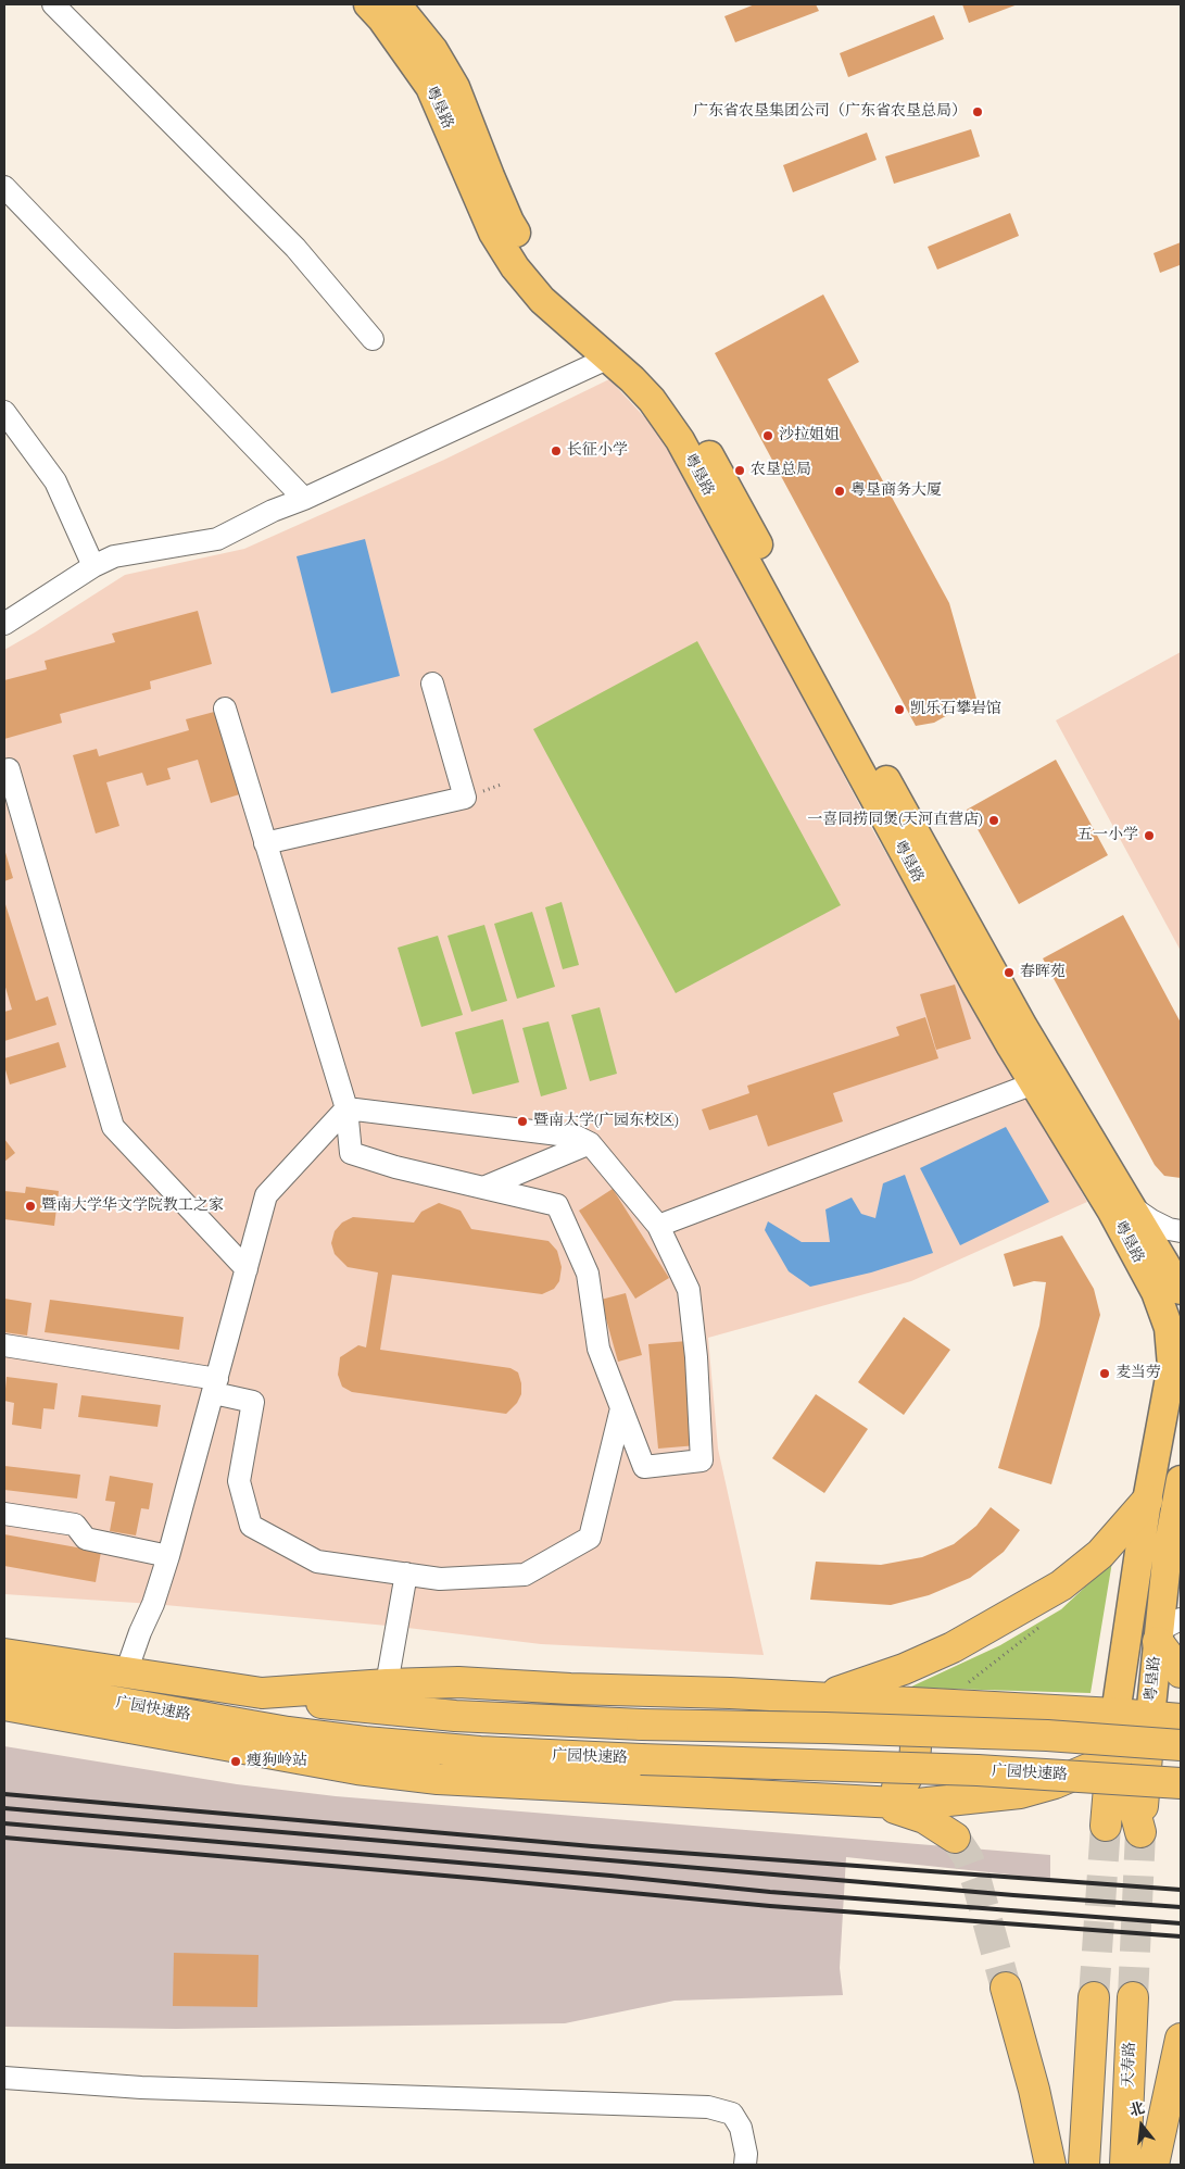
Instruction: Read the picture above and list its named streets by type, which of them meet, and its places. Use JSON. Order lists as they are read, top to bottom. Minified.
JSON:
{"streets":{"highway":["广园快速路","天寿路"],"main road":["粤垦路"]},"places":["广东省农垦集团公司（广东省农垦总局）","沙拉姐姐","长征小学","农垦总局","粤垦商务大厦","凯乐石攀岩馆","一喜同捞同煲(天河直营店)","五一小学","春晖苑","暨南大学(广园东校区)","暨南大学华文学院教工之家","麦当劳","瘦狗岭站"],"north":"top"}
